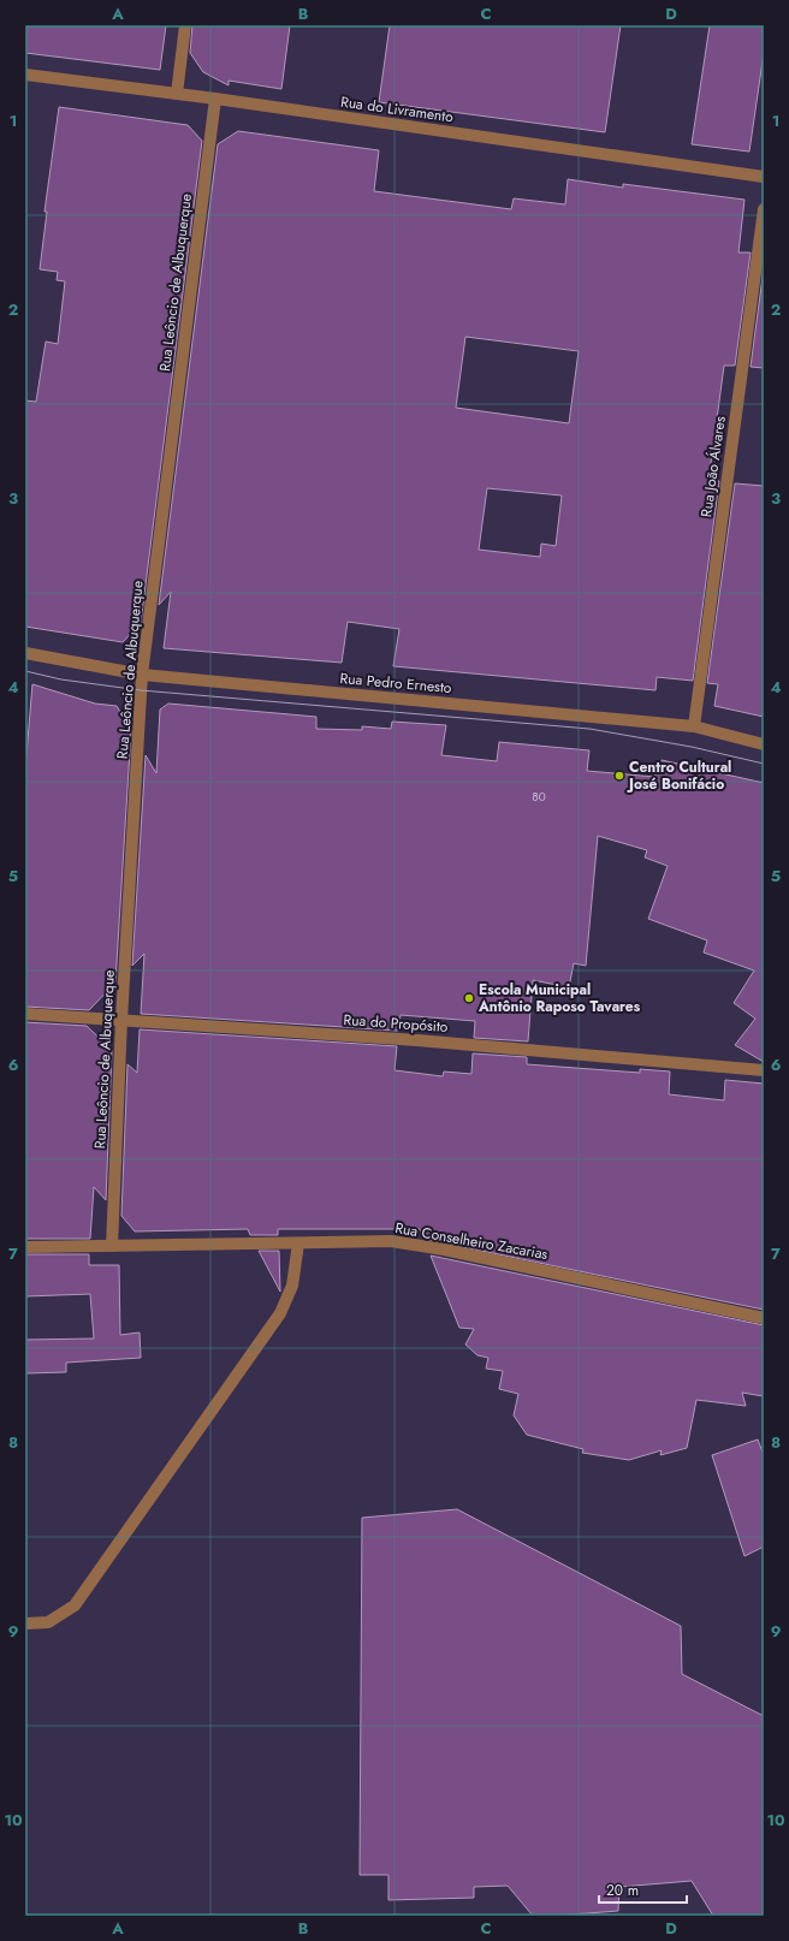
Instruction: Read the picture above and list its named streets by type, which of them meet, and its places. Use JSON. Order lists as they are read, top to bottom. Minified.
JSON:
{"streets":{"street":["Rua do Livramento","Rua Leôncio de Albuquerque","Rua João Álvares","Rua Pedro Ernesto","Rua do Propósito","Rua Conselheiro Zacarias"]},"crossings":[["Rua do Livramento","Rua Leôncio de Albuquerque"],["Rua Leôncio de Albuquerque","Rua Pedro Ernesto"],["Rua Leôncio de Albuquerque","Rua do Propósito"],["Rua Leôncio de Albuquerque","Rua Conselheiro Zacarias"],["Rua João Álvares","Rua Pedro Ernesto"]],"places":["Centro Cultural José Bonifácio","Escola Municipal Antônio Raposo Tavares"],"house_numbers":["80"],"scale_bar":"20 m","grid":{"columns":["A","B","C","D"],"rows":["1","2","3","4","5","6","7","8","9","10"]}}
